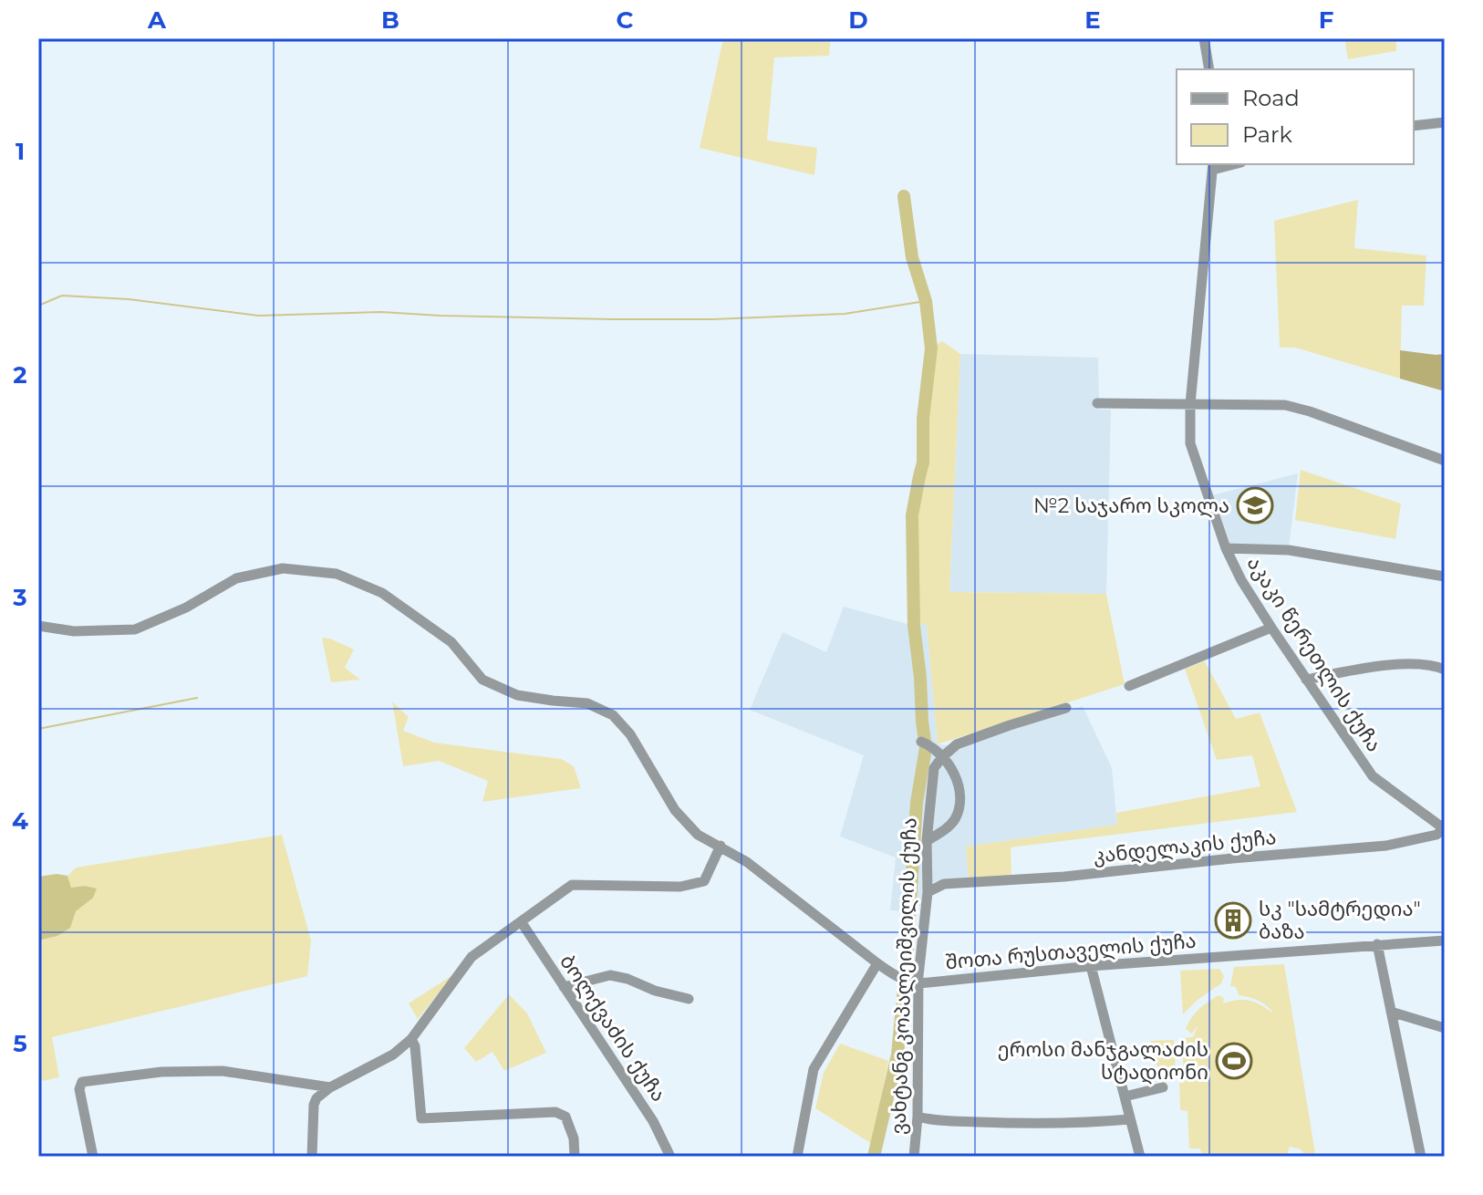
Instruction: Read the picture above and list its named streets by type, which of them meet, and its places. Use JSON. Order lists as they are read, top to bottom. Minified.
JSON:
{"streets":{"street":["აკაკი წერეთლის ქუჩა","კანდელაკის ქუჩა","შოთა რუსთაველის ქუჩა","ვახტანგ კოპალეიშვილის ქუჩა","ბოლქვაძის ქუჩა"]},"crossings":[["აკაკი წერეთლის ქუჩა","კანდელაკის ქუჩა"],["კანდელაკის ქუჩა","ვახტანგ კოპალეიშვილის ქუჩა"],["შოთა რუსთაველის ქუჩა","ვახტანგ კოპალეიშვილის ქუჩა"]],"places":{"school or university":["№2 საჯარო სკოლა"],"building":["სკ \"სამტრედია\" ბაზა"],"sports":["ეროსი მანჯგალაძის სტადიონი"]},"legend":["Road","Park"],"grid":{"columns":["A","B","C","D","E","F"],"rows":["1","2","3","4","5"]}}
